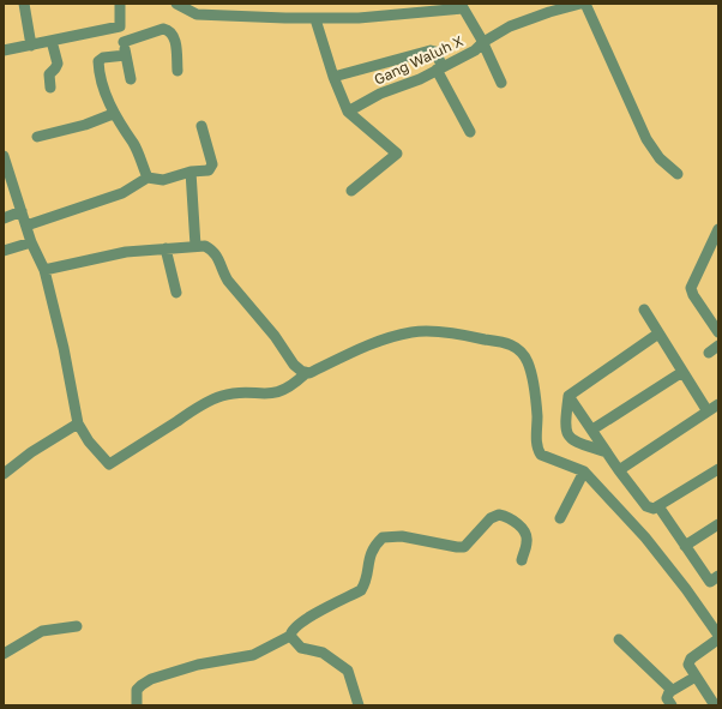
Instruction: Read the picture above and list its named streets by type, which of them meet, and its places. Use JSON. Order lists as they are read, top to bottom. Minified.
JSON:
{"streets":{"street":["Gang Waluh X"]}}
